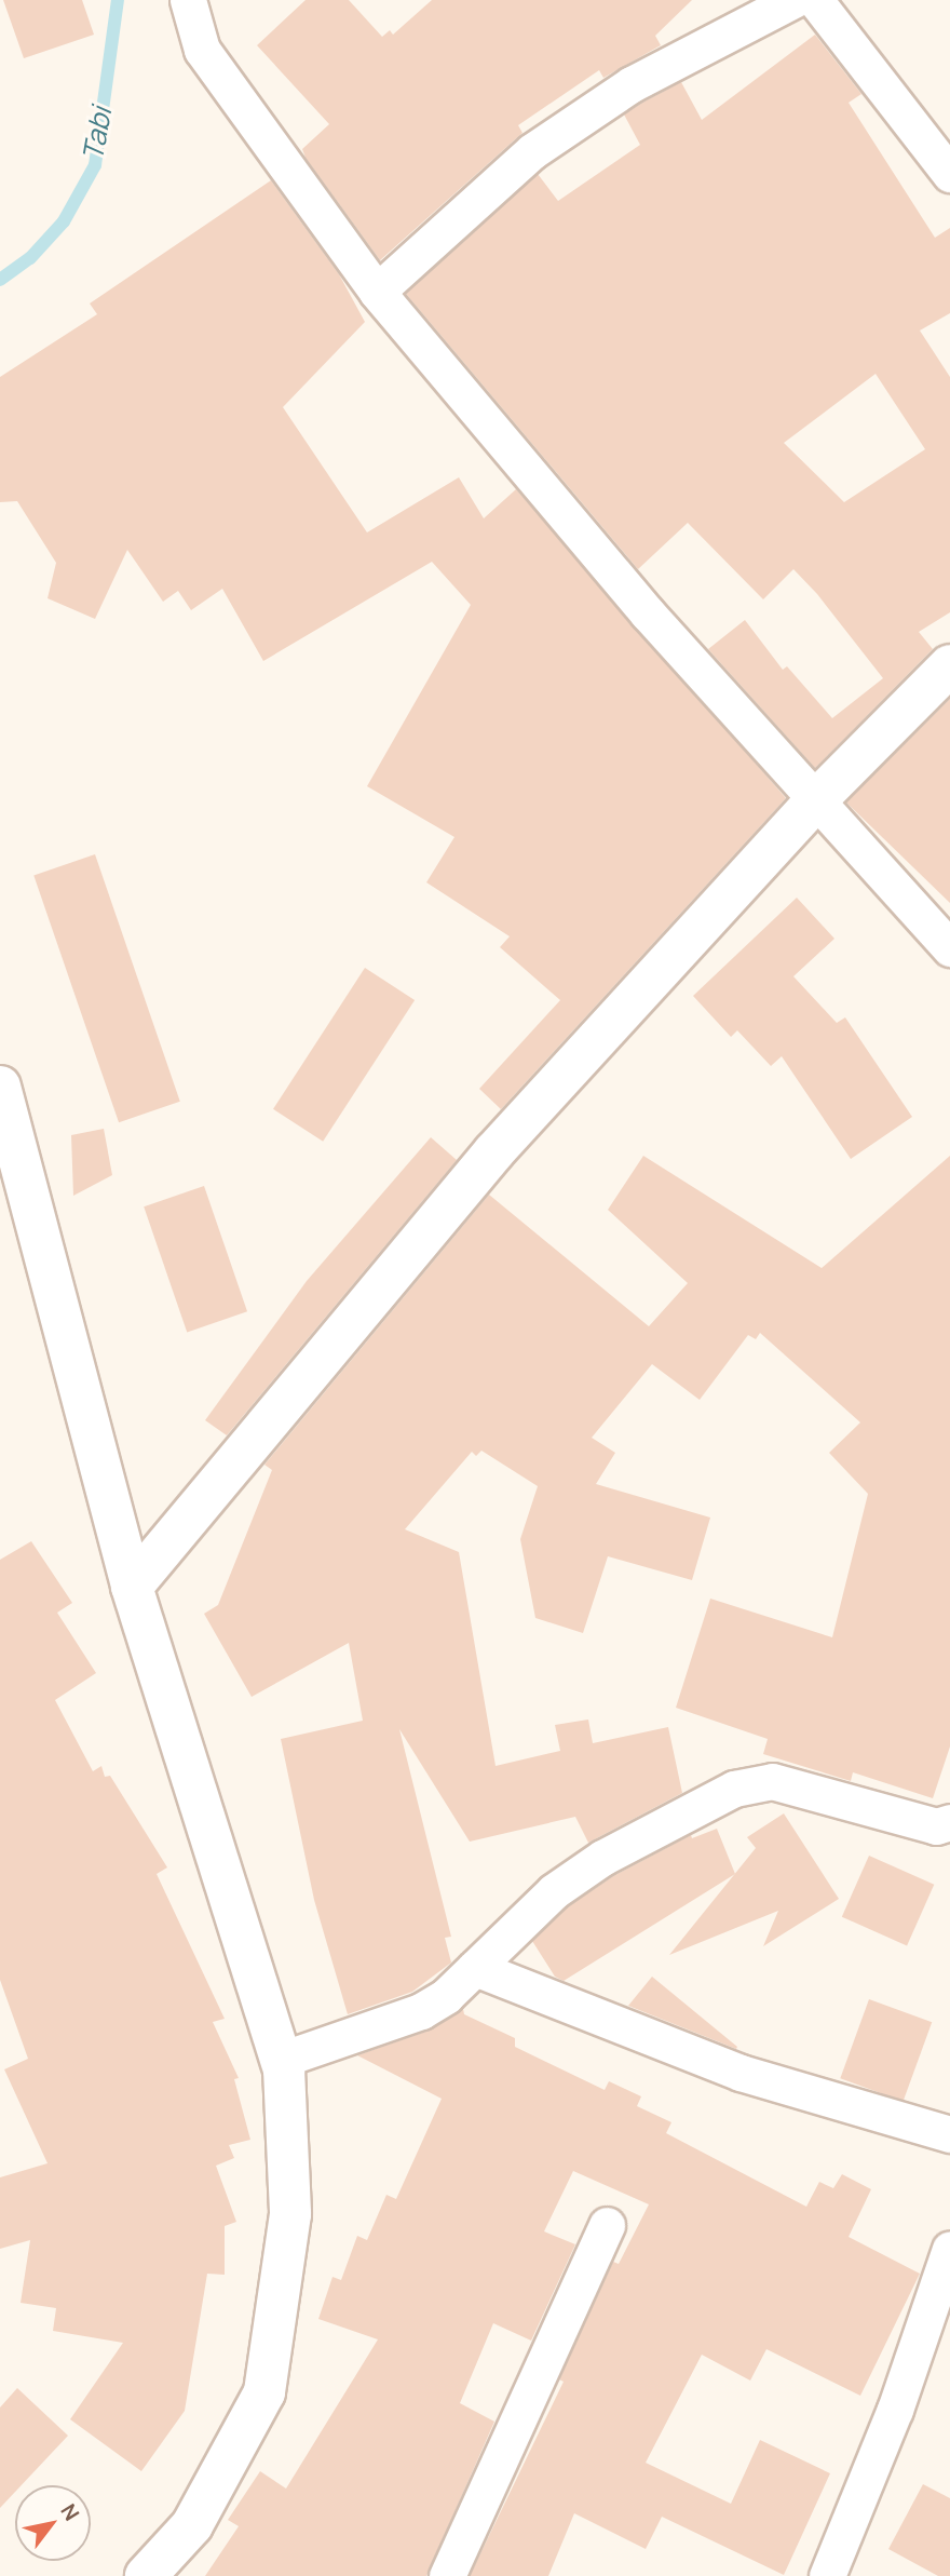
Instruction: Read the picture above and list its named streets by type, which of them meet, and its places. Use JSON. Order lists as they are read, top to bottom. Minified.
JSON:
{"water":["Tabi"],"north":"top right"}
